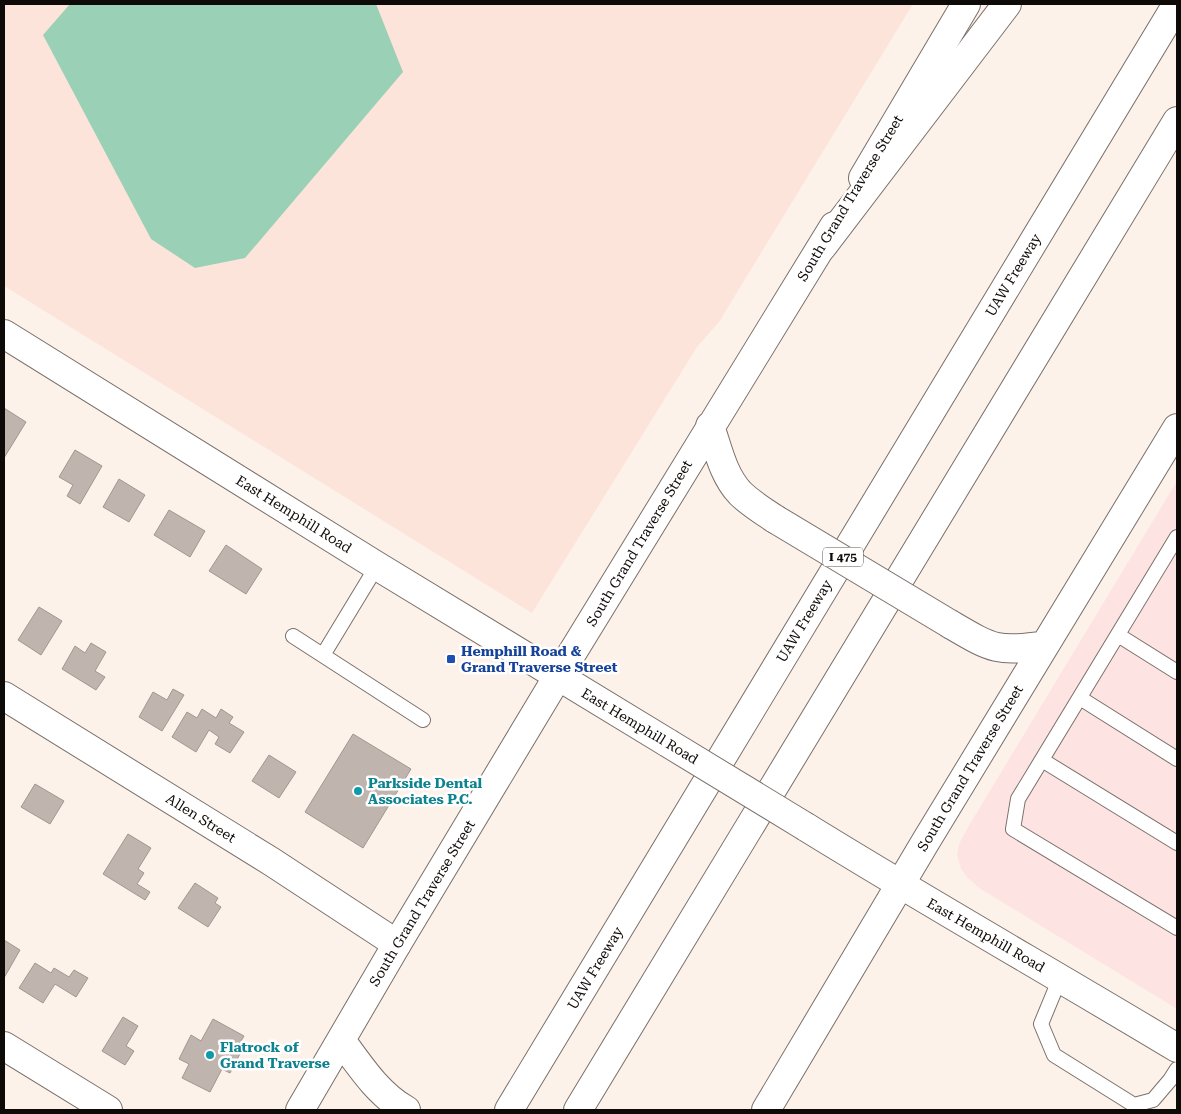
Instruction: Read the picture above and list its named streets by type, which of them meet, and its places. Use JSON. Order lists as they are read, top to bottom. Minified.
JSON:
{"streets":{"main road":["South Grand Traverse Street","UAW Freeway","East Hemphill Road","I 475","Allen Street"]},"crossings":[["South Grand Traverse Street","East Hemphill Road"],["South Grand Traverse Street","Allen Street"]],"places":{"transit":["Hemphill Road & Grand Traverse Street"],"other":["Parkside Dental Associates P.C.","Flatrock of Grand Traverse"]}}
